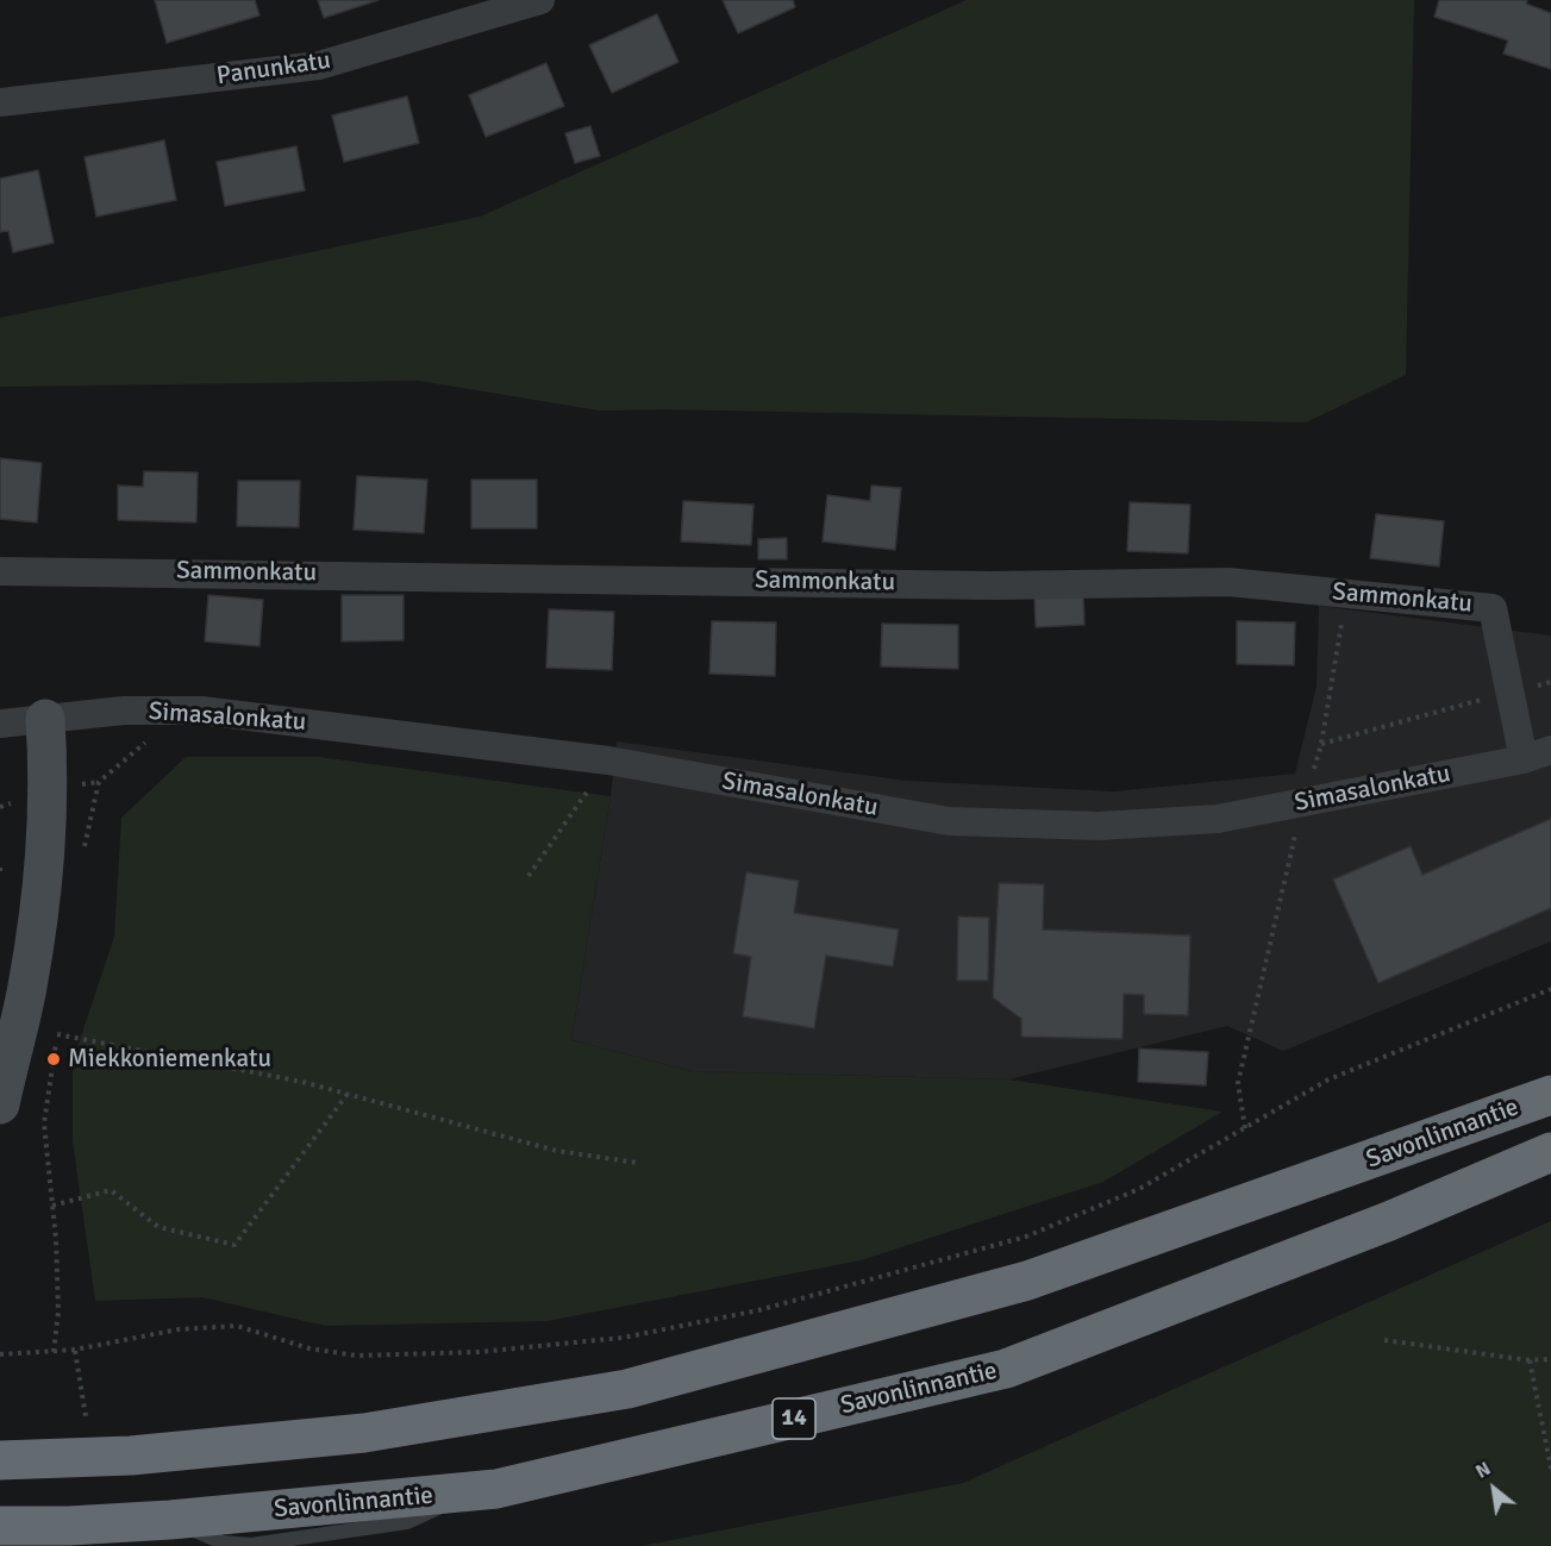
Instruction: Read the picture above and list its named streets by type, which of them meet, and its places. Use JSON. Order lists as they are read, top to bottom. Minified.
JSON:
{"streets":{"highway":["Savonlinnantie","14"],"street":["Panunkatu","Sammonkatu","Simasalonkatu"]},"crossings":[["Sammonkatu","Simasalonkatu"]],"places":["Miekkoniemenkatu"],"north":"top left"}
